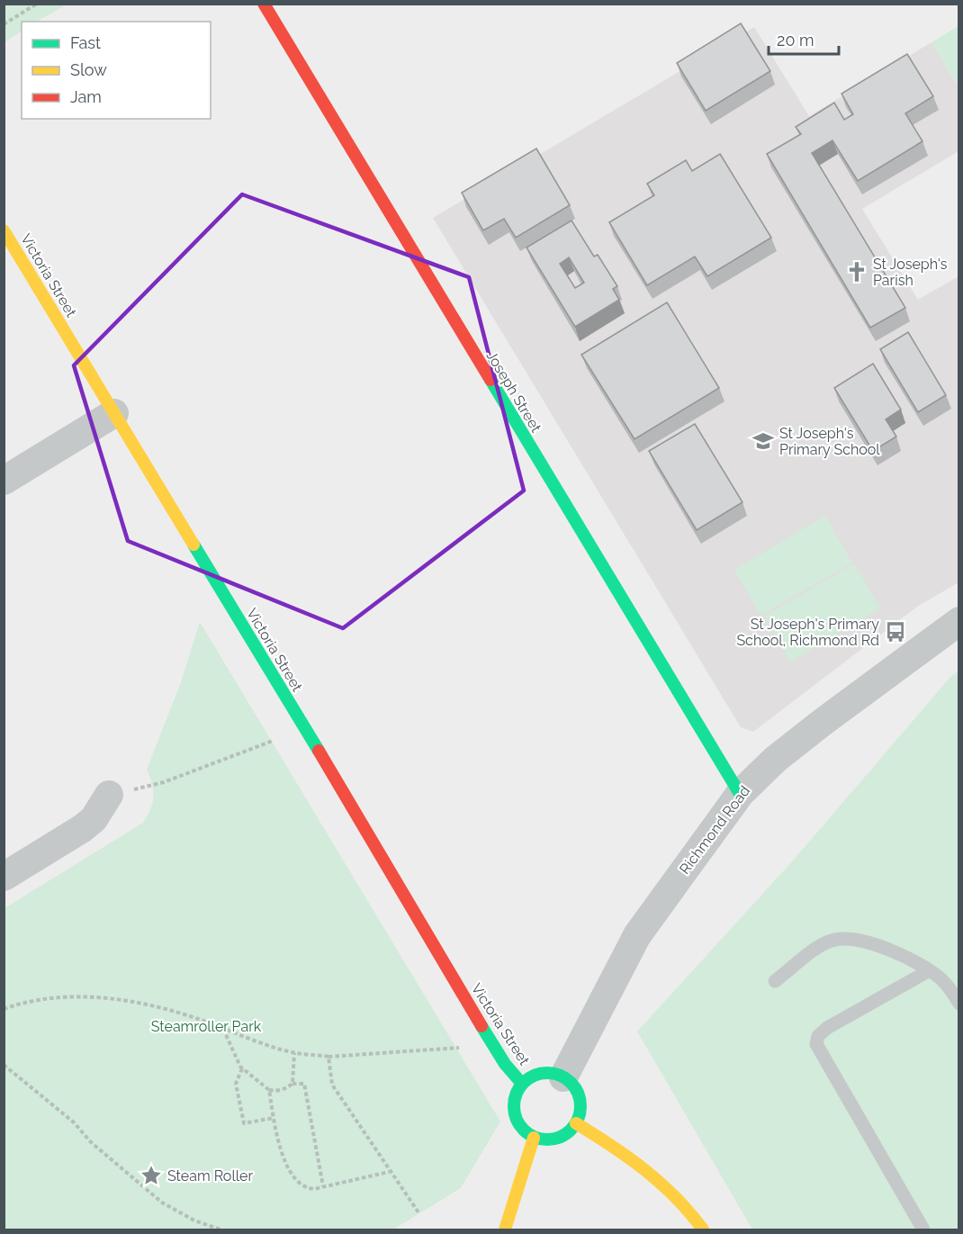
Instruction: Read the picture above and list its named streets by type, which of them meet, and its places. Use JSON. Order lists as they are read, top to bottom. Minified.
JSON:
{"streets":{"street":["Victoria Street","Joseph Street","Richmond Road"]},"crossings":[["Victoria Street","Richmond Road"],["Joseph Street","Richmond Road"]],"parks":["Steamroller Park"],"places":{"church":["St Joseph's Parish"],"school or university":["St Joseph's Primary School"],"bus stop":["St Joseph's Primary School, Richmond Rd"],"place":["Steam Roller"]},"legend":["Fast","Slow","Jam"],"scale_bar":"20 m"}
